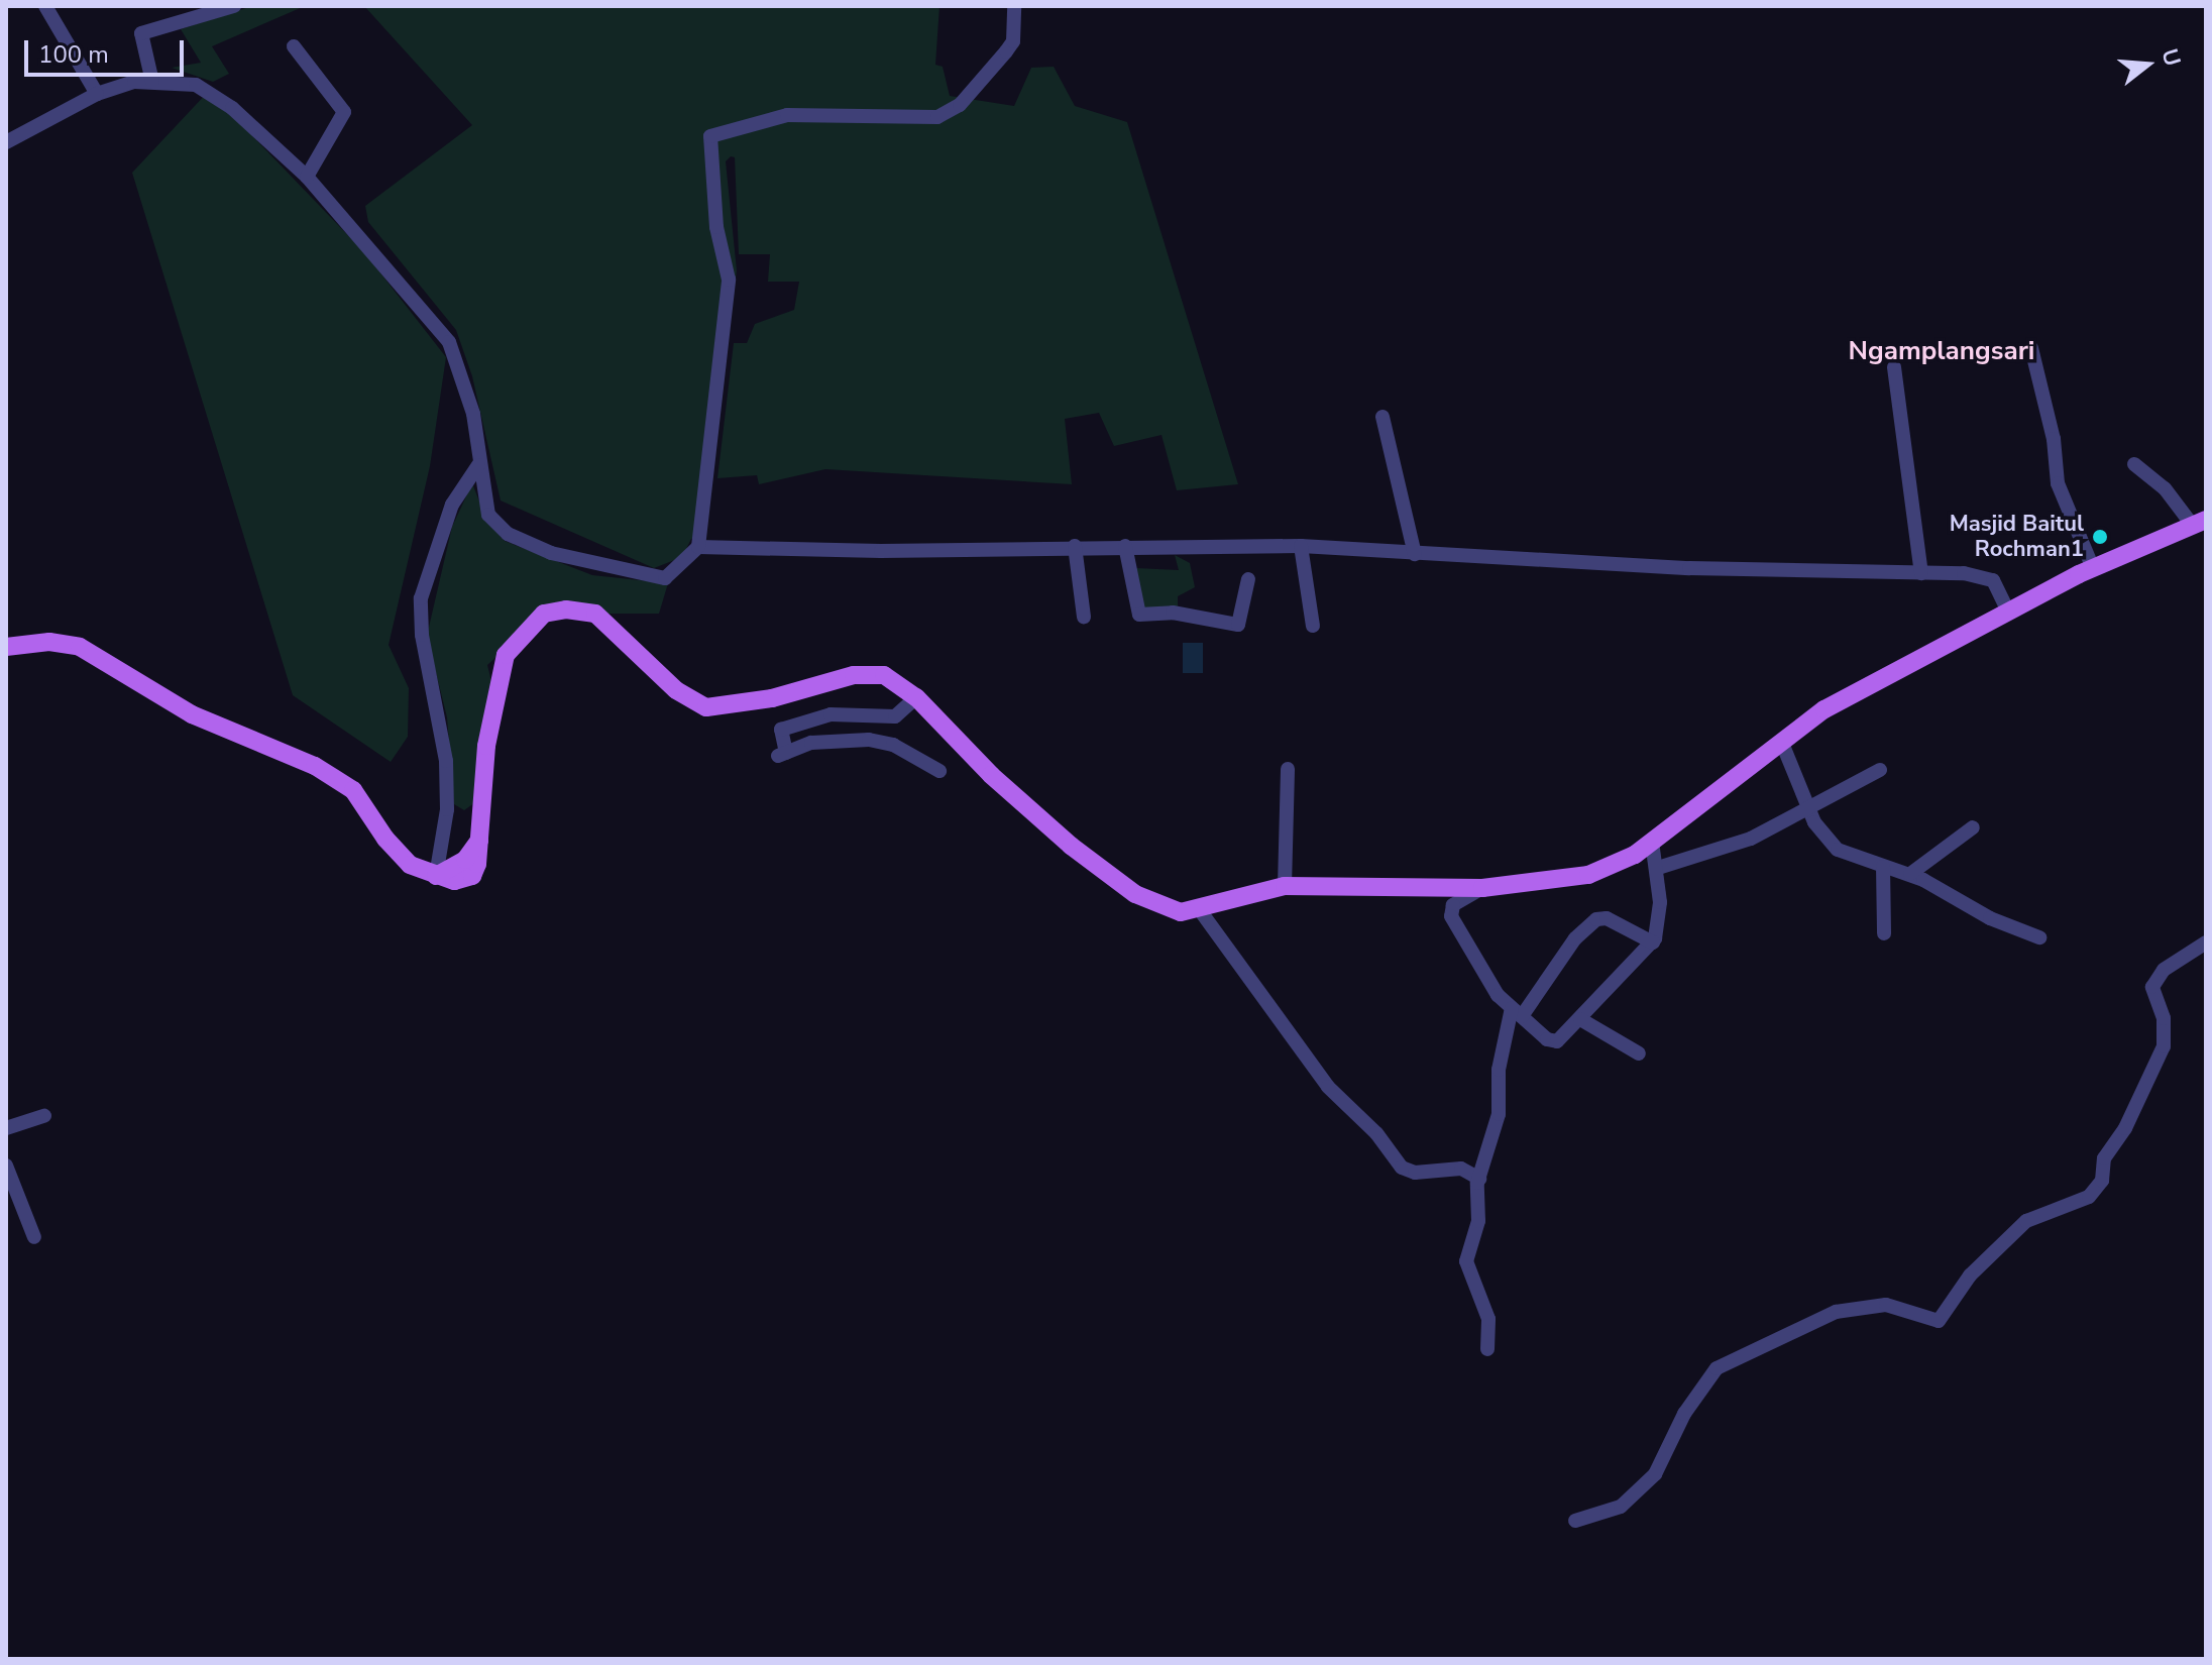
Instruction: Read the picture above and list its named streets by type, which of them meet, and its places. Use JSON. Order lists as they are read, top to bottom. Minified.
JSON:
{"districts":["Ngamplangsari"],"places":["Masjid Baitul Rochman1"],"scale_bar":"100 m","north":"right"}
